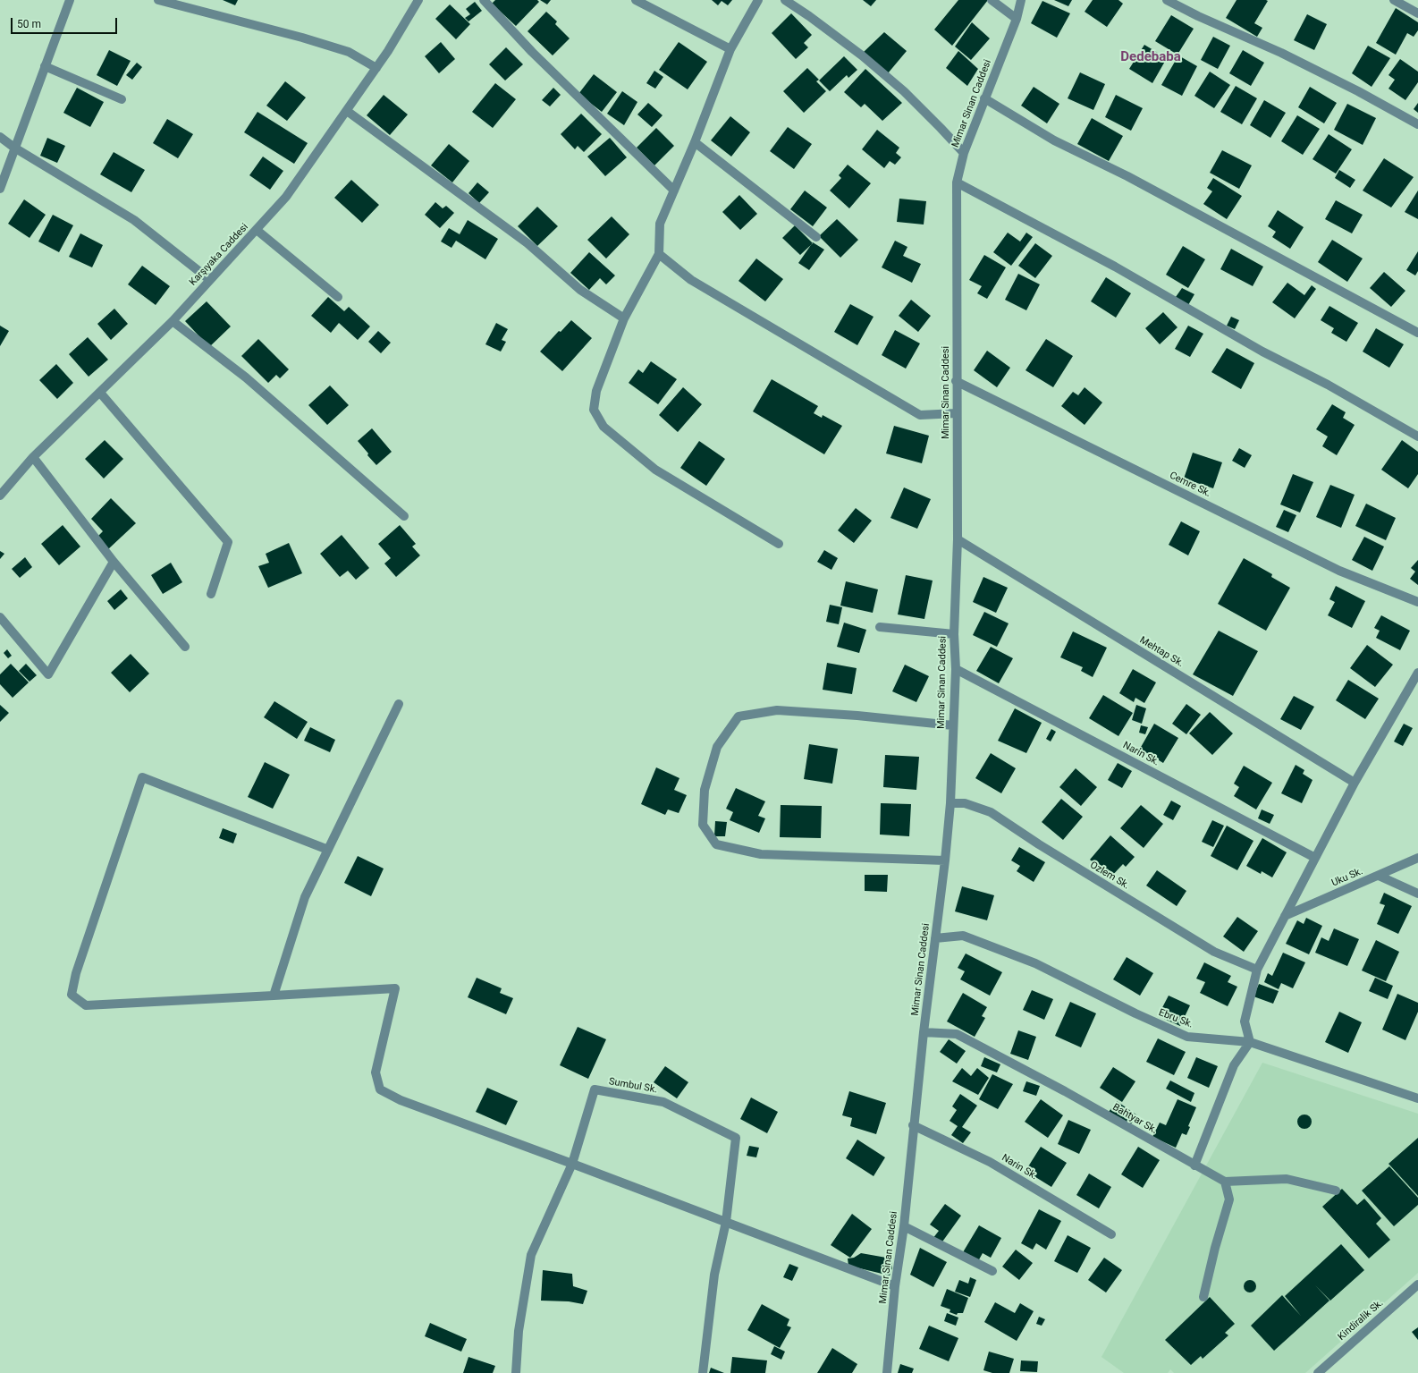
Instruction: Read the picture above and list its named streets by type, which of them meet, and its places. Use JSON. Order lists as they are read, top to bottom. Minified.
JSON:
{"streets":{"street":["Mimar Sinan Caddesi","Karşıyaka Caddesi","Cemre Sk.","Mehtap Sk.","Narin Sk.","Ozlem Sk.","Uku Sk.","Ebru Sk.","Sumbul Sk.","Bahtyar Sk.","Kindiralik Sk."]},"crossings":[["Mimar Sinan Caddesi","Cemre Sk."],["Mimar Sinan Caddesi","Mehtap Sk."],["Mimar Sinan Caddesi","Narin Sk."],["Mimar Sinan Caddesi","Ozlem Sk."],["Mimar Sinan Caddesi","Ebru Sk."],["Mimar Sinan Caddesi","Bahtyar Sk."]],"districts":["Dedebaba"],"scale_bar":"50 m"}
